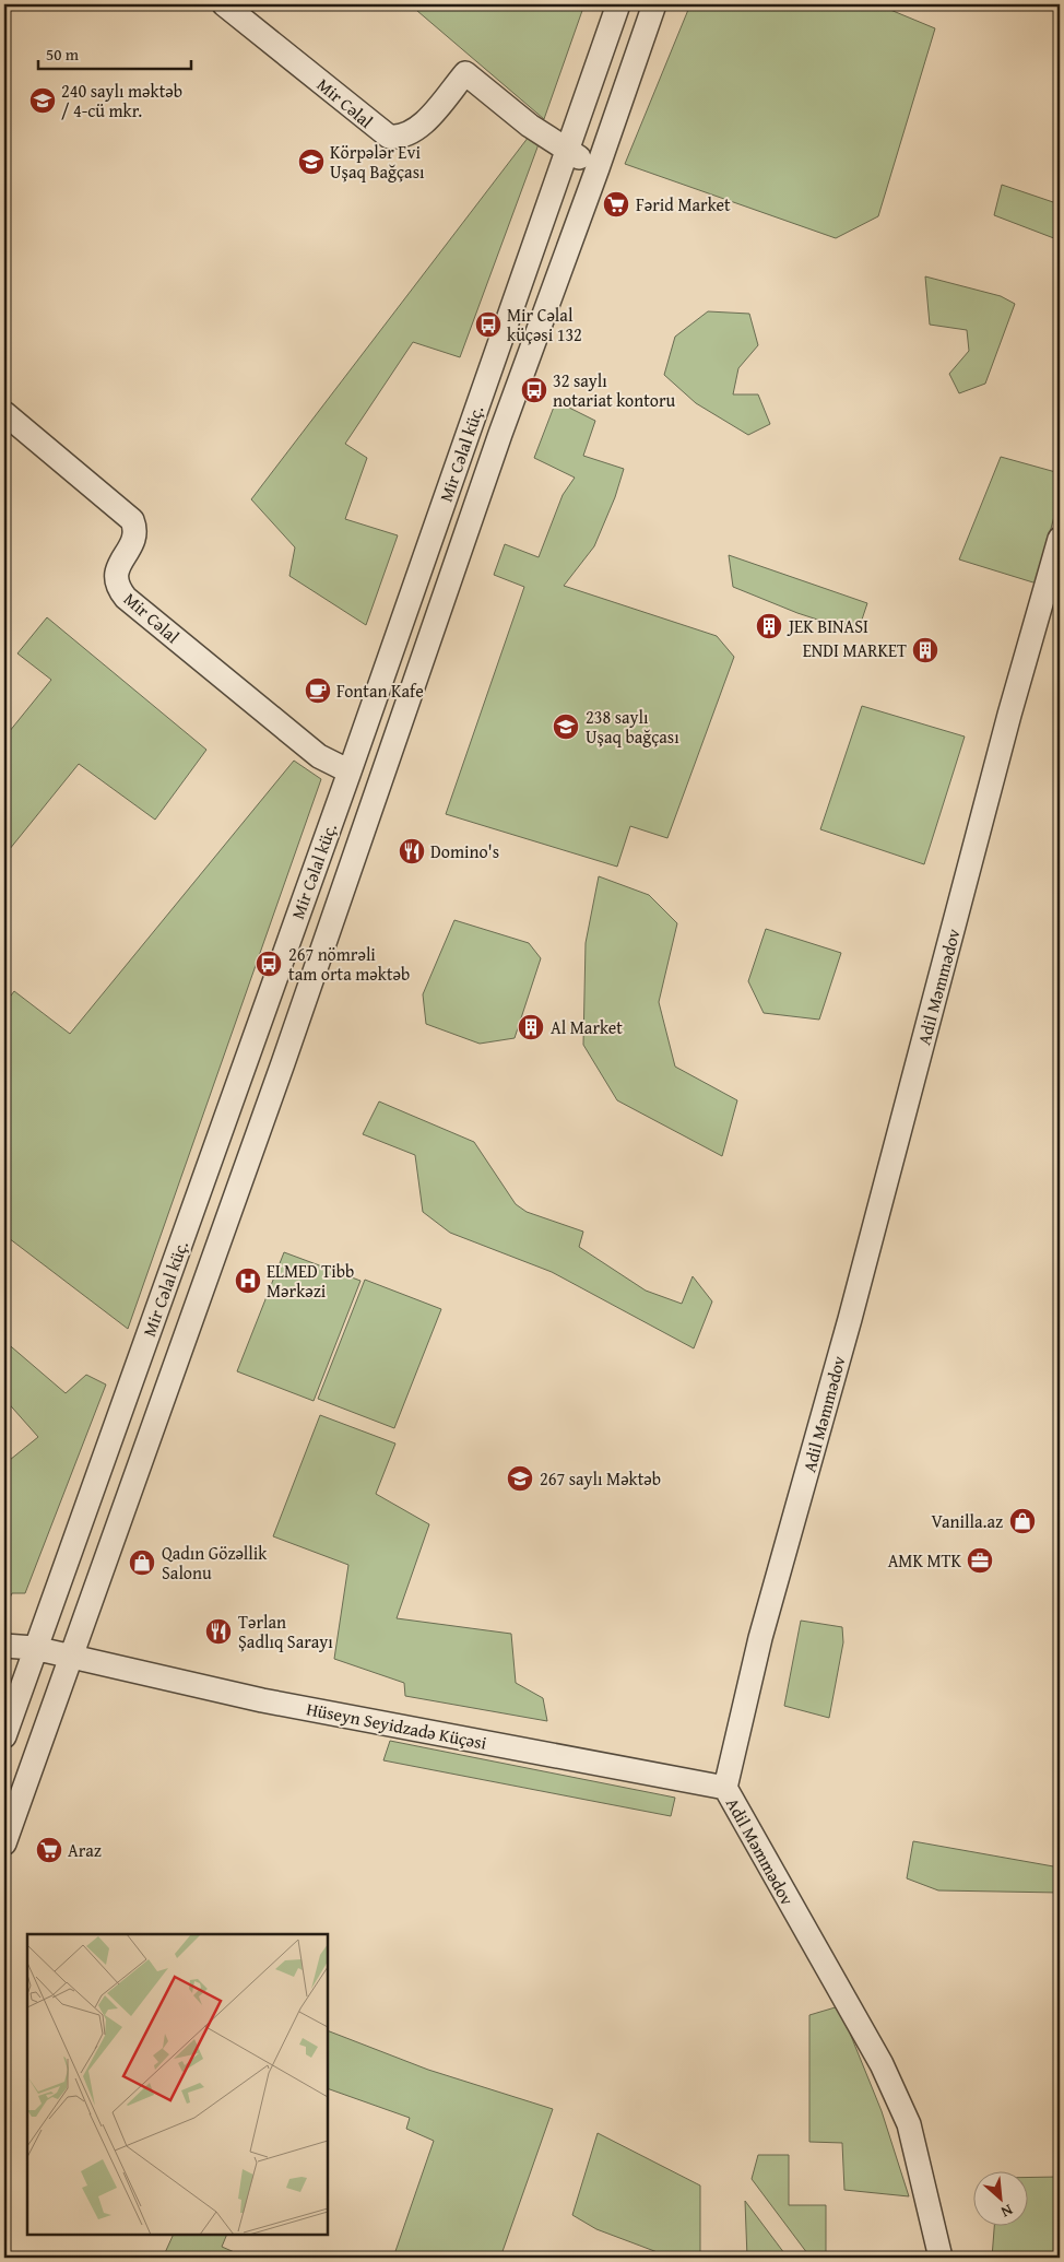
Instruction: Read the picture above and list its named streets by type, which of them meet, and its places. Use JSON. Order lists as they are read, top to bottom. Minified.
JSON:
{"streets":{"street":["Mir Cəlal","Mir Cəlal küç.","Adil Məmmədov","Hüseyn Seyidzadə Küçəsi"]},"crossings":[["Mir Cəlal","Mir Cəlal küç."],["Mir Cəlal küç.","Hüseyn Seyidzadə Küçəsi"],["Adil Məmmədov","Hüseyn Seyidzadə Küçəsi"]],"places":{"school or university":["240 saylı məktəb / 4-cü mkr.","Körpələr Evi Uşaq Bağçası","238 saylı Uşaq bağçası","267 saylı Məktəb"],"supermarket":["Fərid Market","Araz"],"bus stop":["Mir Cəlal küçəsi 132","32 saylı notariat kontoru","267 nömrəli tam orta məktəb"],"building":["JEK BINASI","ENDI MARKET","Al Market"],"cafe":["Fontan Kafe"],"restaurant":["Domino's","Tərlan Şadlıq Sarayı"],"hospital":["ELMED Tibb Mərkəzi"],"shop":["Vanilla.az","Qadın Gözəllik Salonu"],"office":["AMK MTK"]},"scale_bar":"50 m","north":"bottom right"}
